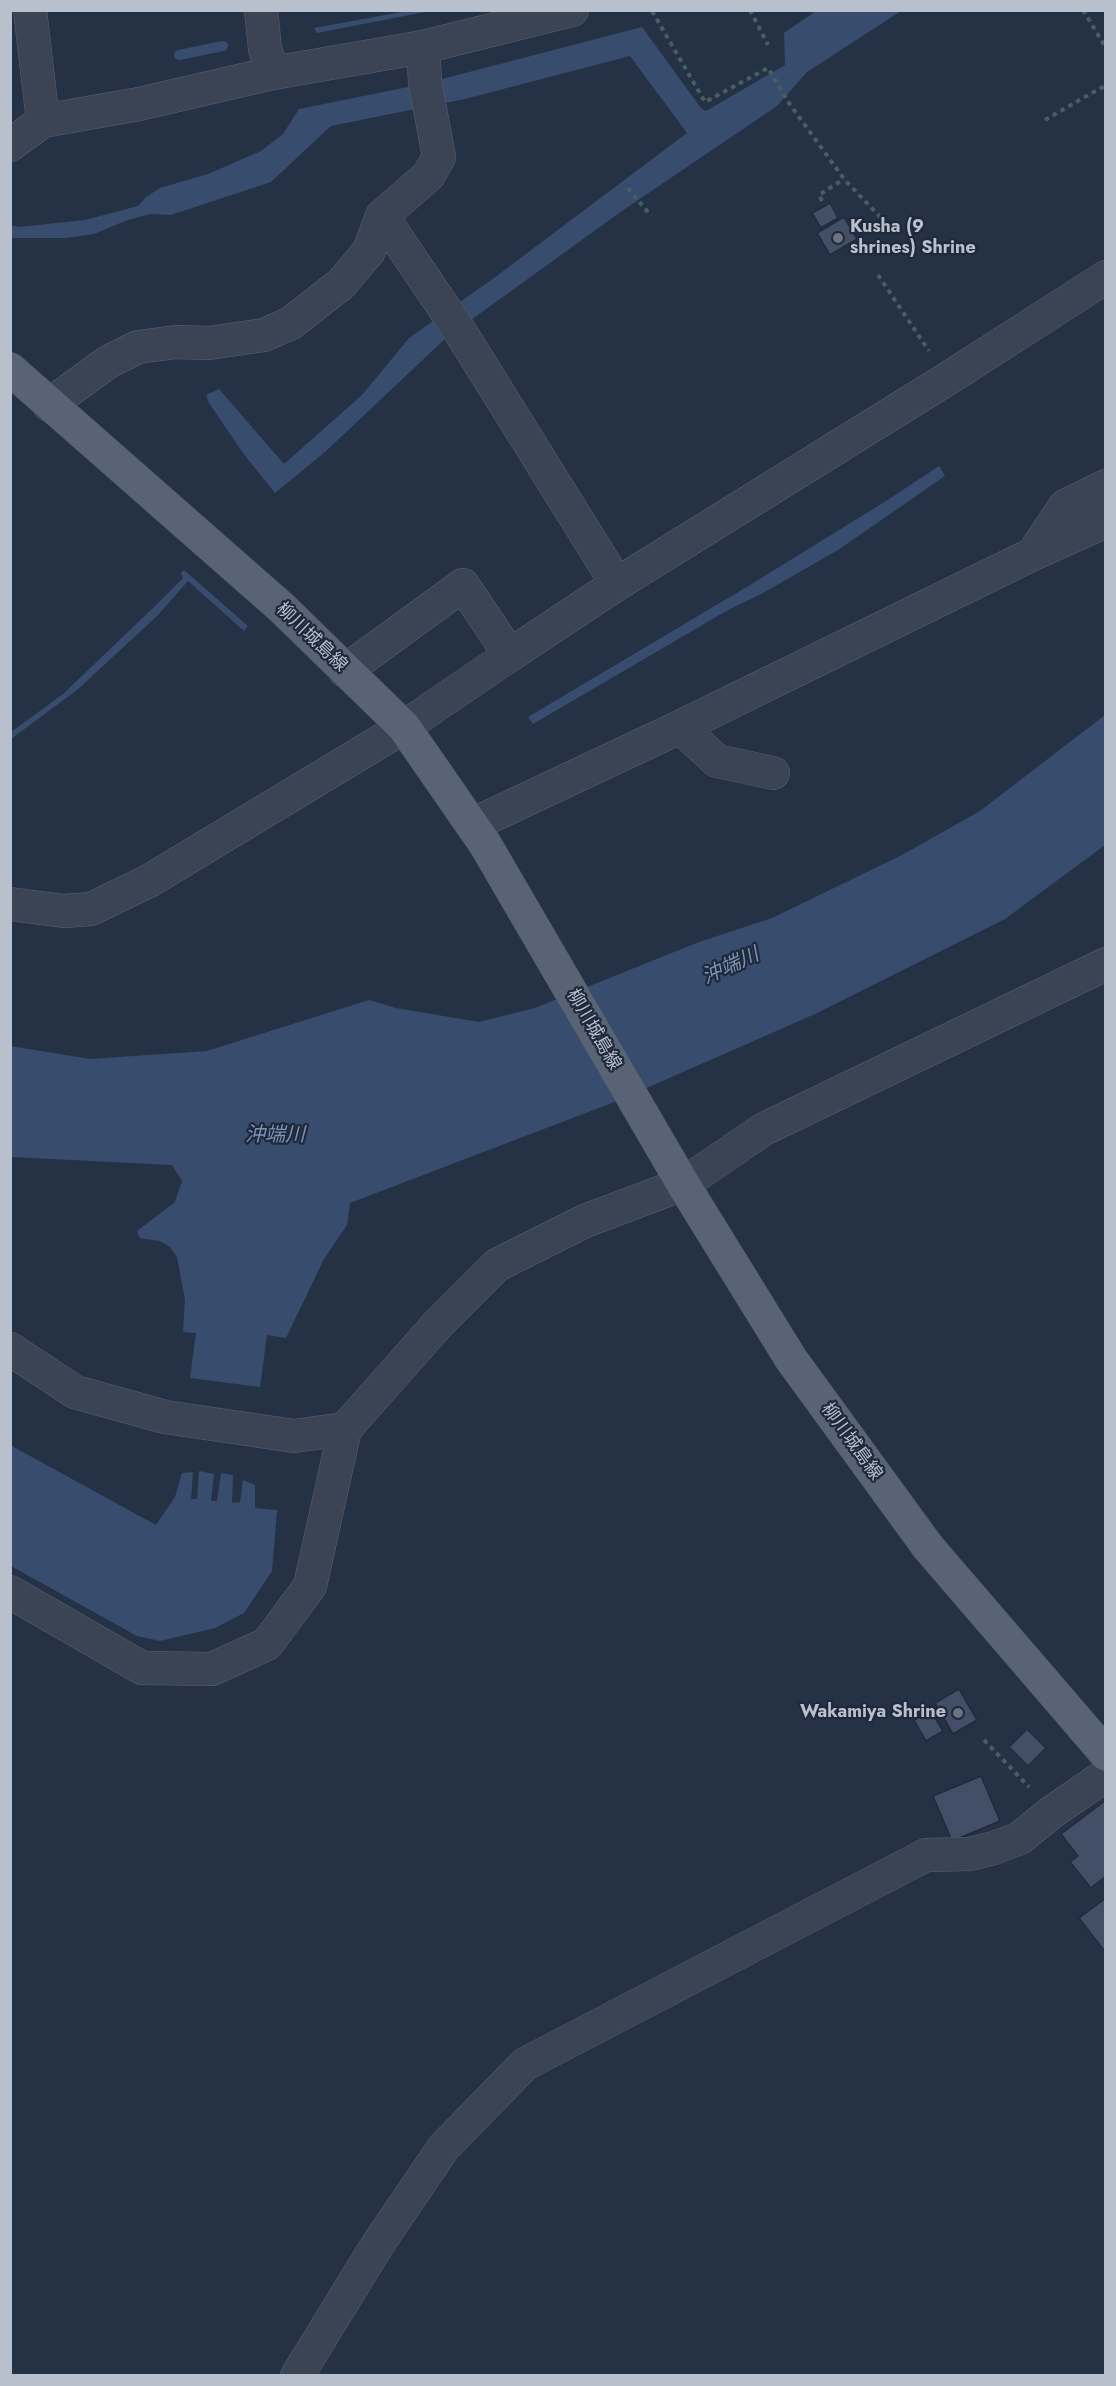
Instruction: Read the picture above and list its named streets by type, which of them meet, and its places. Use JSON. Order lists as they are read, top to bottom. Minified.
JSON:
{"streets":{"main road":["柳川城島線"]},"water":["沖端川"],"places":["Kusha (9 shrines) Shrine","Wakamiya Shrine"]}
